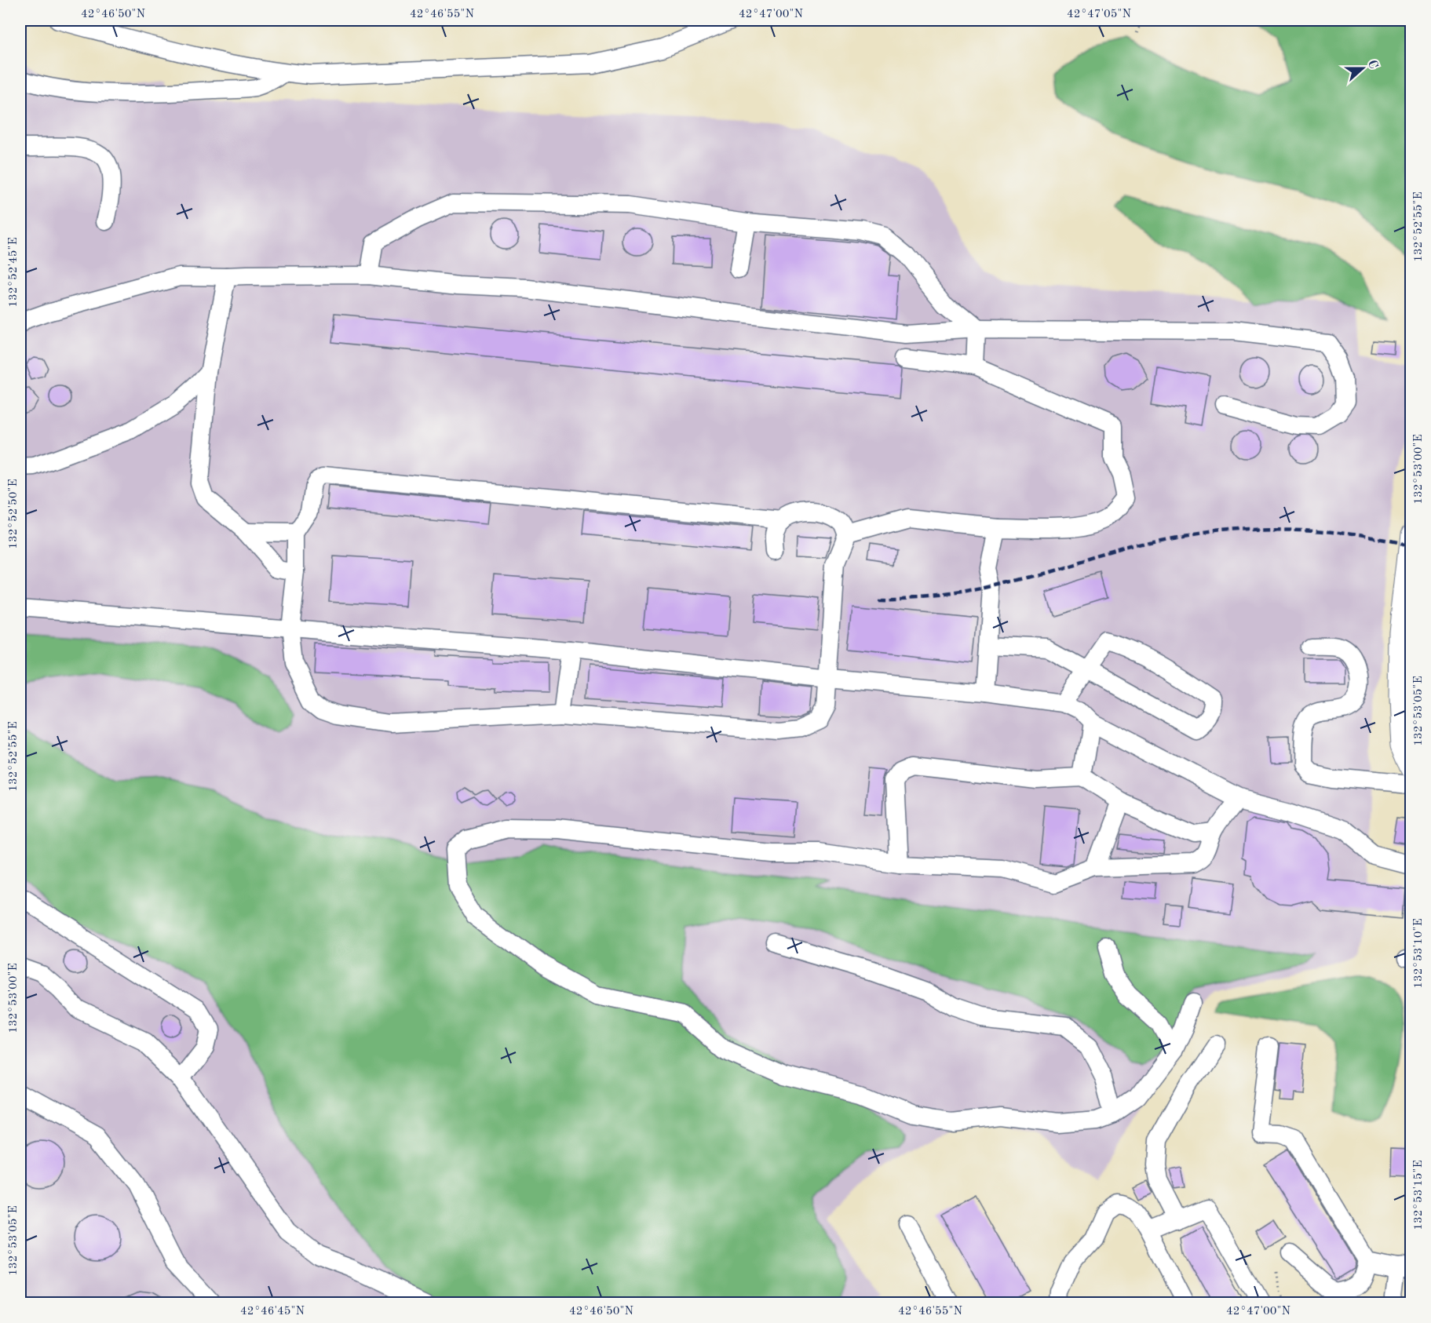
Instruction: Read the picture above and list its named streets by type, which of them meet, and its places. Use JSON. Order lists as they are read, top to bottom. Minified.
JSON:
{"north":"right","coordinates":["42°46'50\"N","42°46'55\"N","42°47'00\"N","42°47'05\"N","132°52'55\"E","132°52'45\"E","132°53'00\"E","132°52'50\"E","132°53'05\"E","132°53'10\"E","132°53'15\"E","42°46'45\"N"]}
